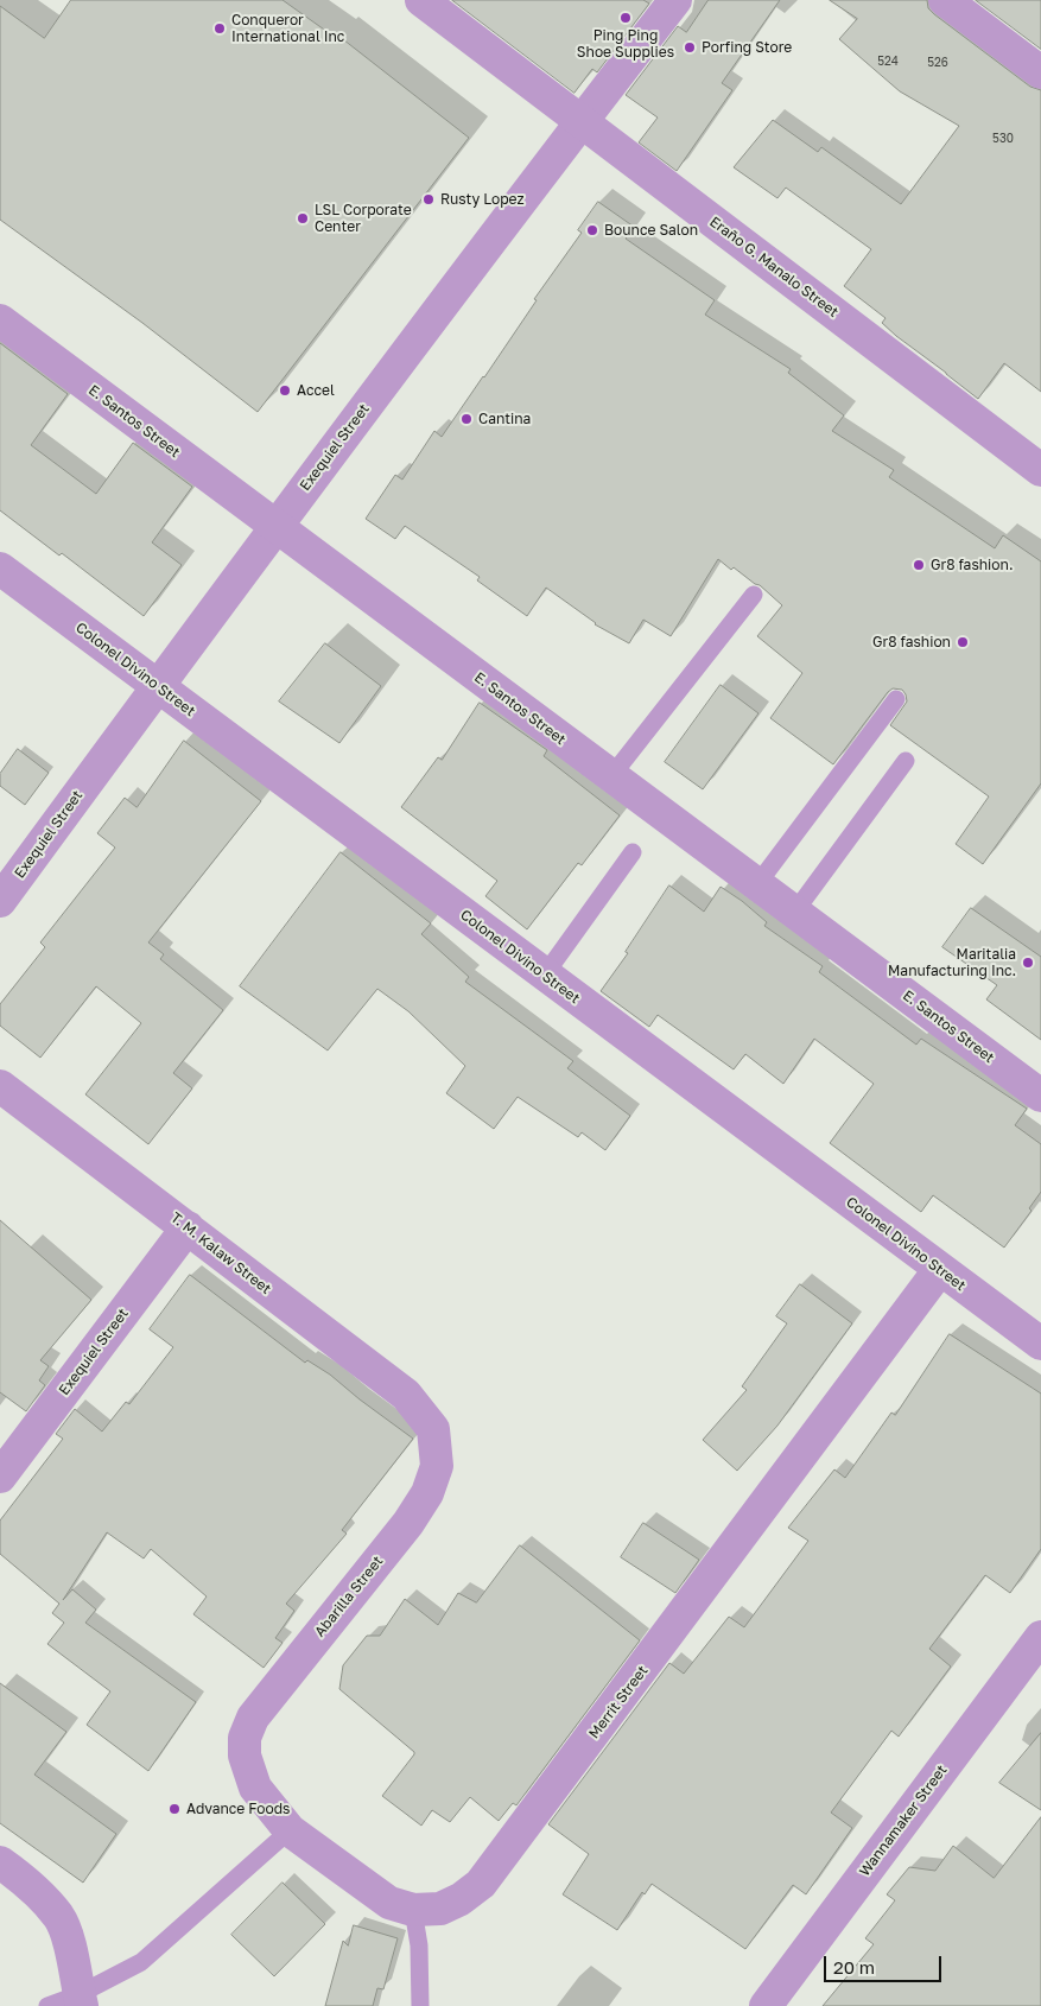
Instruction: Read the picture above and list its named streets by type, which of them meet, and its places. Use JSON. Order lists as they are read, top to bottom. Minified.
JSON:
{"streets":{"street":["Eraño G. Manalo Street","E. Santos Street","Exequiel Street","Colonel Divino Street","T. M. Kalaw Street","Abarilla Street","Merrit Street","Wannamaker Street"]},"crossings":[["Eraño G. Manalo Street","Exequiel Street"],["E. Santos Street","Exequiel Street"],["Exequiel Street","Colonel Divino Street"],["Exequiel Street","T. M. Kalaw Street"],["Colonel Divino Street","Merrit Street"],["T. M. Kalaw Street","Abarilla Street"],["Abarilla Street","Merrit Street"]],"places":["Ping Ping Shoe Supplies","Conqueror International Inc","Porfing Store","Rusty Lopez","LSL Corporate Center","Bounce Salon","Accel","Cantina","Gr8 fashion.","Gr8 fashion","Maritalia Manufacturing Inc.","Advance Foods"],"house_numbers":["524","526","530"],"scale_bar":"20 m"}
